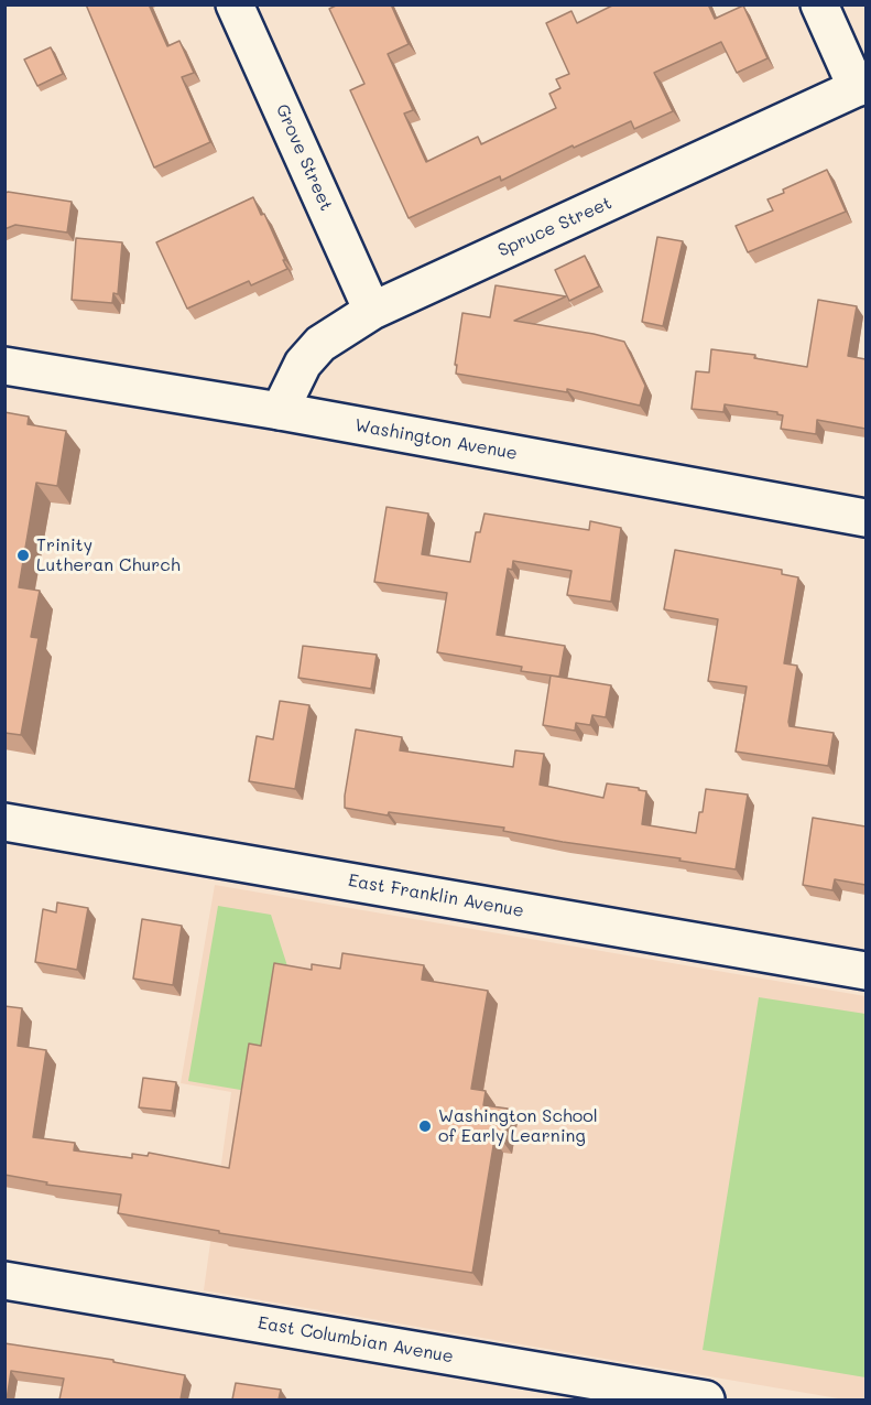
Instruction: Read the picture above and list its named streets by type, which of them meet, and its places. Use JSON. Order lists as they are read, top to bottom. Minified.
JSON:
{"streets":{"street":["Grove Street","Spruce Street","Washington Avenue","East Franklin Avenue","East Columbian Avenue"]},"crossings":[["Grove Street","Spruce Street"],["Spruce Street","Washington Avenue"]],"places":["Trinity Lutheran Church","Washington School of Early Learning"]}
